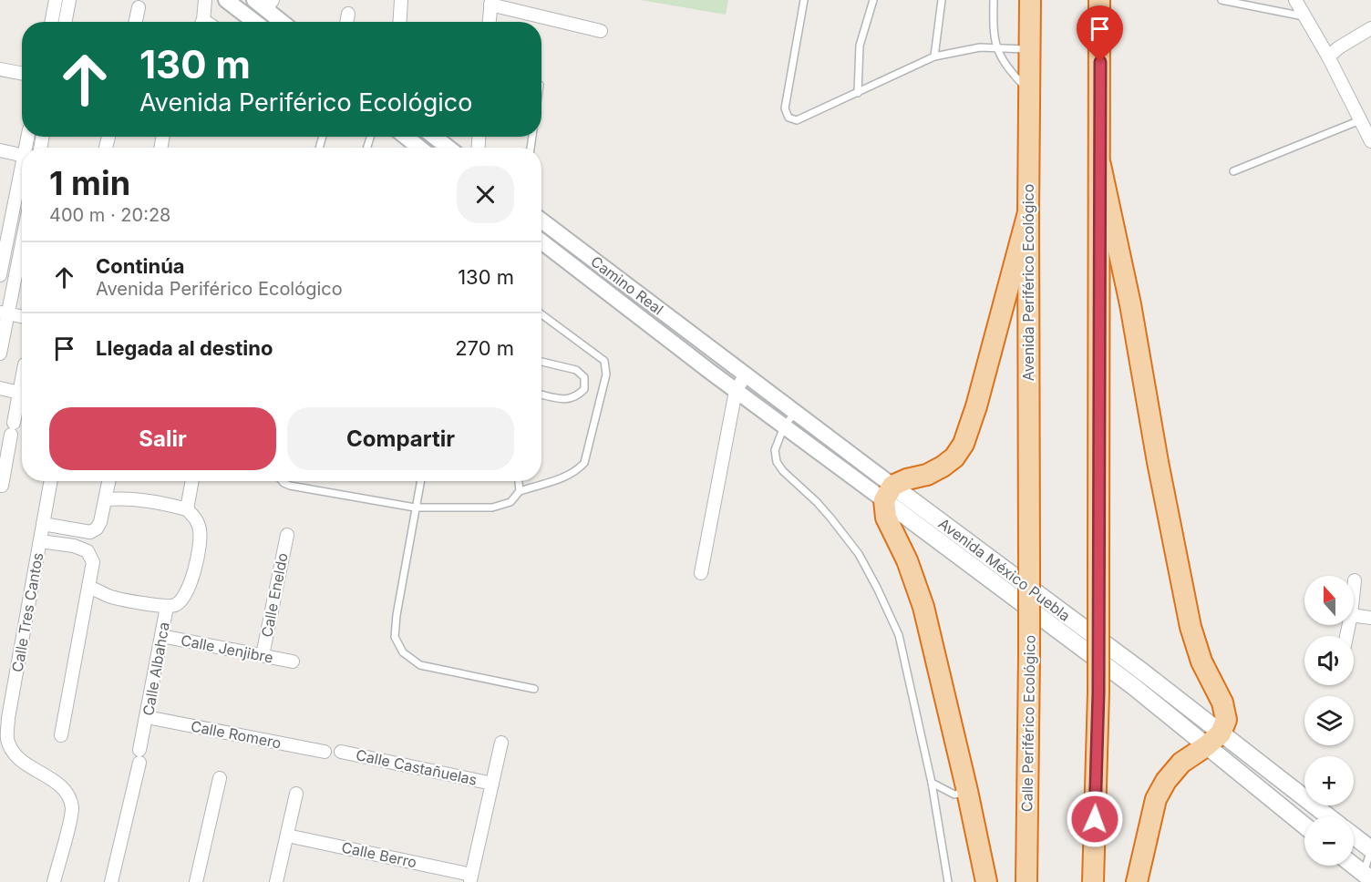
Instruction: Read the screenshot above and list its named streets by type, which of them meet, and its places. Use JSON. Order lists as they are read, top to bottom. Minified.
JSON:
{"streets":{"highway":["Avenida Periférico Ecológico","Calle Periférico Ecológico"],"main road":["Avenida México Puebla"],"street":["Camino Real","Calle Eneldo","Calle Tres Cantos","Calle Jenjibre","Calle Albahca","Calle Romero","Calle Castañuelas","Calle Berro"]},"crossings":[["Avenida Periférico Ecológico","Calle Periférico Ecológico"],["Camino Real","Avenida México Puebla"],["Calle Eneldo","Calle Jenjibre"],["Calle Jenjibre","Calle Albahca"],["Calle Albahca","Calle Romero"]],"north":"top","page":{"turn":["130 m","Avenida Periférico Ecológico"],"heading":["1 min","400 m · 20:28"],"list":[{"name":"Continúa","note":"Avenida Periférico Ecológico","value":"130 m"},{"name":"Llegada al destino","value":"270 m"}],"buttons":["Salir","Compartir"],"map_buttons":["+","−"]}}
